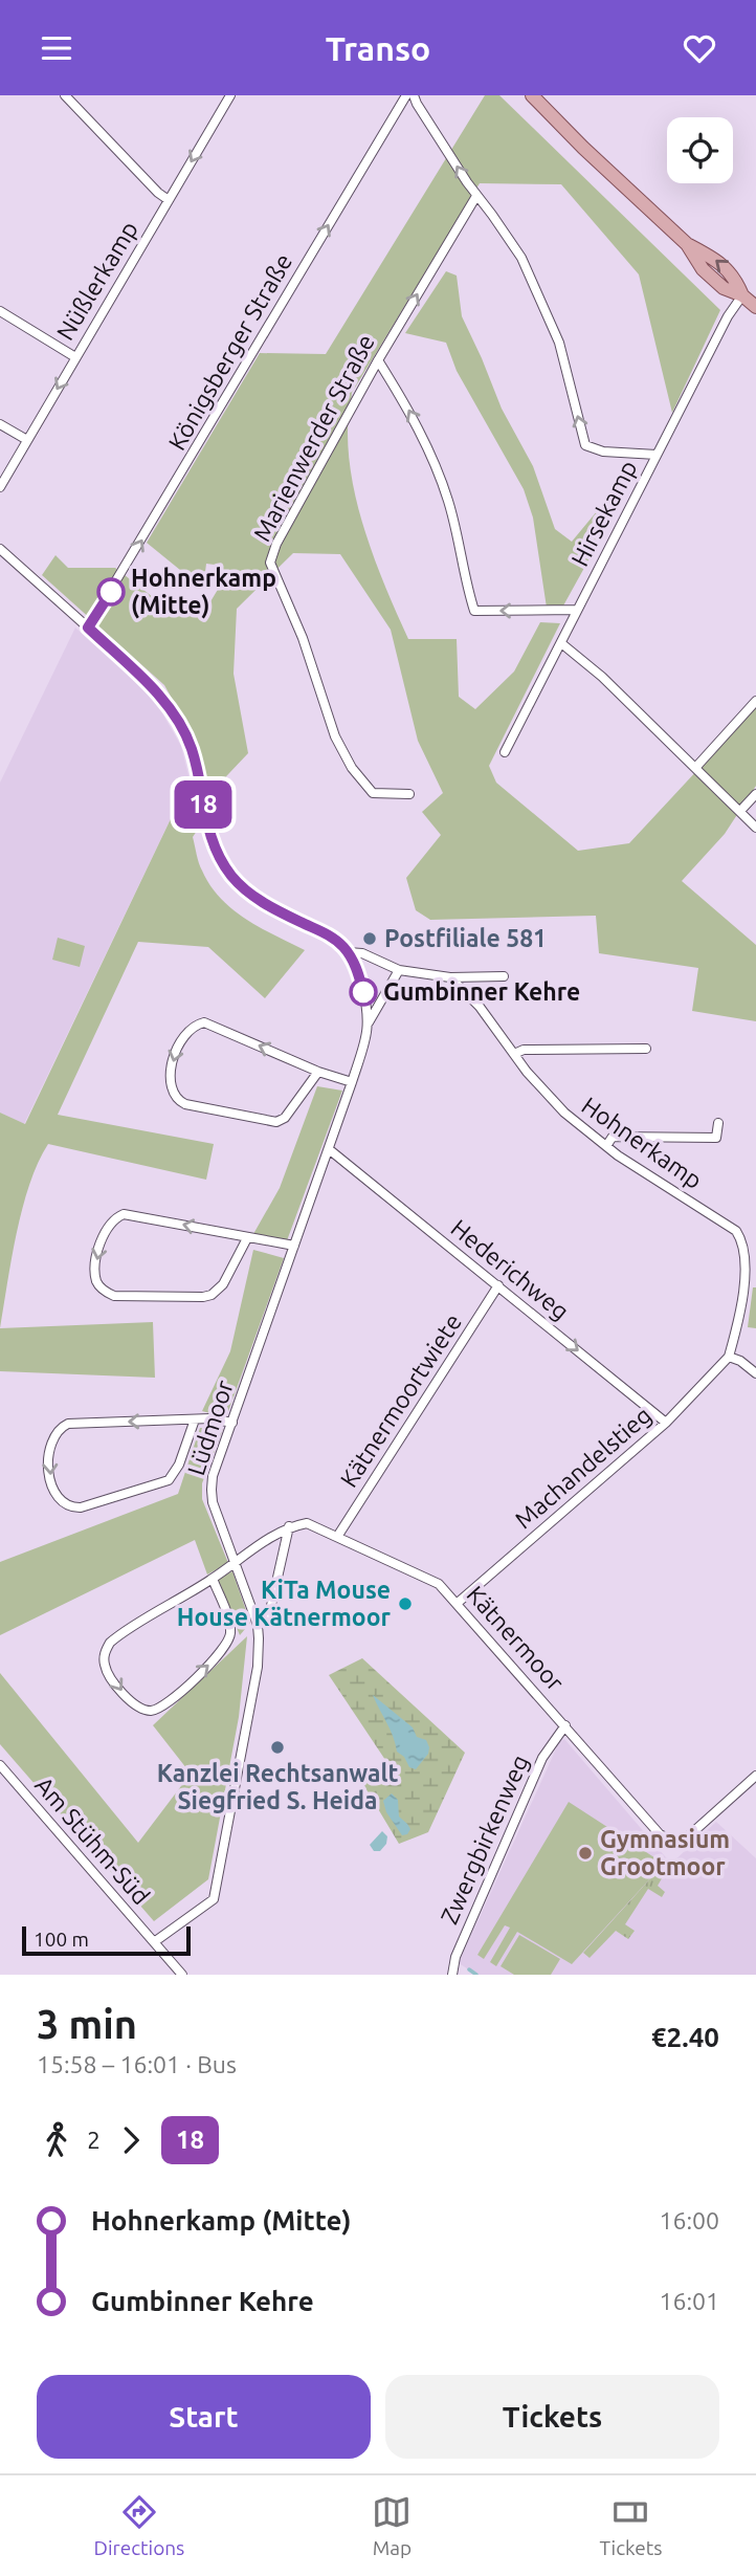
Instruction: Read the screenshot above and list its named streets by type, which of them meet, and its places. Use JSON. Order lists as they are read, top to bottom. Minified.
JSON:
{"streets":{"street":["Nüßlerkamp","Königsberger Straße","Marienwerder Straße","Hirsekamp","Hohnerkamp","Hederichweg","Kätnermoortwiete","Lüdmoor","Machandelstieg","Kätnermoor","Zwergbirkenweg","Am Stühm-Süd"]},"crossings":[["Hohnerkamp","Machandelstieg"],["Hederichweg","Kätnermoortwiete"],["Hederichweg","Lüdmoor"],["Hederichweg","Machandelstieg"],["Kätnermoortwiete","Kätnermoor"],["Lüdmoor","Am Stühm-Süd"],["Machandelstieg","Kätnermoor"],["Kätnermoor","Zwergbirkenweg"]],"one_way":["Nüßlerkamp","Königsberger Straße","Hederichweg"],"places":["Hohnerkamp (Mitte)","Postfiliale 581","Gumbinner Kehre","KiTa Mouse House Kätnermoor","Kanzlei Rechtsanwalt Siegfried S. Heida","Gymnasium Grootmoor"],"lines":["bus line 18"],"scale_bar":"100 m","page":{"header":"Transo","on_map":"18","scale":"100 m","heading":["3 min","15:58 – 16:01 · Bus","€2.40"],"legs":["2","18"],"list":[{"name":"Hohnerkamp (Mitte)","value":"16:00"},{"name":"Gumbinner Kehre","value":"16:01"}],"buttons":["Start","Tickets"],"tabs":["Directions","Map","Tickets"]}}
